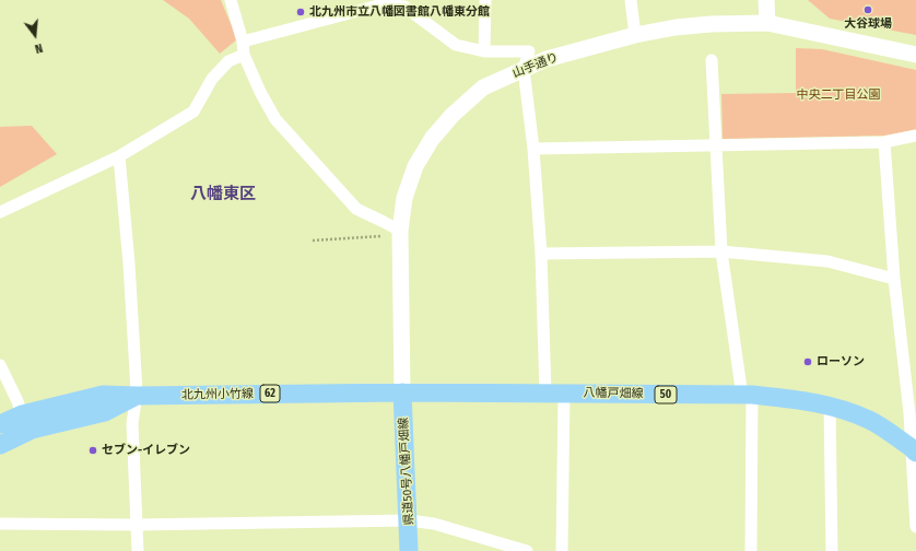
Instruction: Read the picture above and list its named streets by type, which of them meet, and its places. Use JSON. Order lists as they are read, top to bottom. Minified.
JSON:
{"streets":{"main road":["62","八幡戸畑線","北九州小竹線","50","県道50号八幡戸畑線"],"street":["山手通り"]},"crossings":[["山手通り","八幡戸畑線"],["山手通り","北九州小竹線"],["山手通り","県道50号八幡戸畑線"],["八幡戸畑線","北九州小竹線"],["八幡戸畑線","県道50号八幡戸畑線"],["北九州小竹線","県道50号八幡戸畑線"]],"districts":["八幡東区"],"parks":["中央二丁目公園"],"places":["大谷球場","北九州市立八幡図書館八幡東分館","ローソン","セブン-イレブン"],"north":"bottom"}
